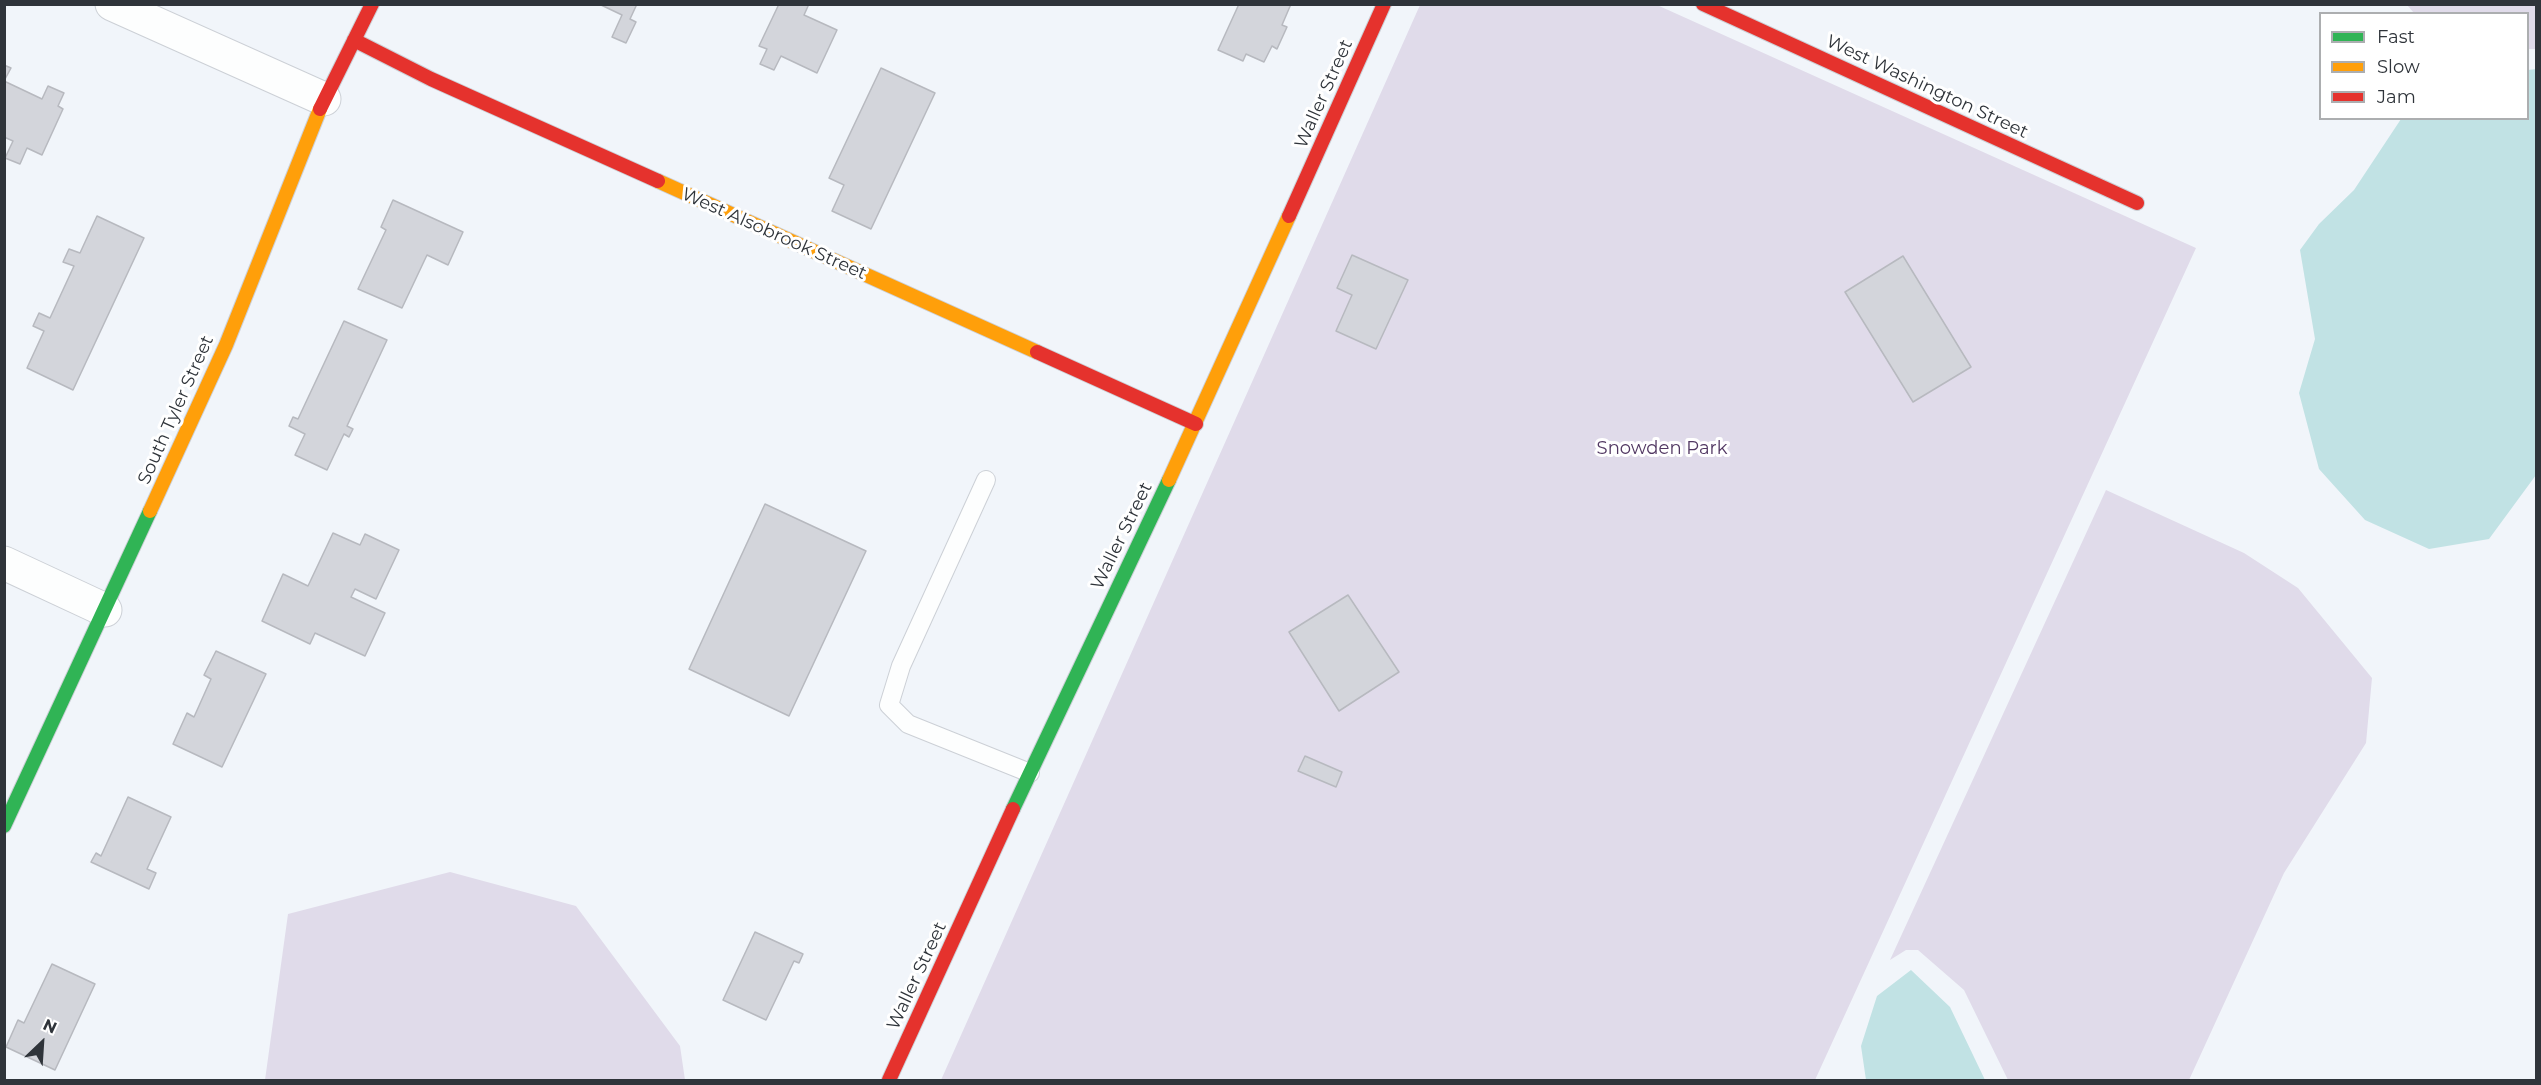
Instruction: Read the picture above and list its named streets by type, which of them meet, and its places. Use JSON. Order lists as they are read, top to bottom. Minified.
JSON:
{"streets":{"street":["West Washington Street","Waller Street","West Alsobrook Street","South Tyler Street"]},"crossings":[["Waller Street","West Alsobrook Street"],["West Alsobrook Street","South Tyler Street"]],"parks":["Snowden Park"],"legend":["Fast","Slow","Jam"],"north":"top right"}
